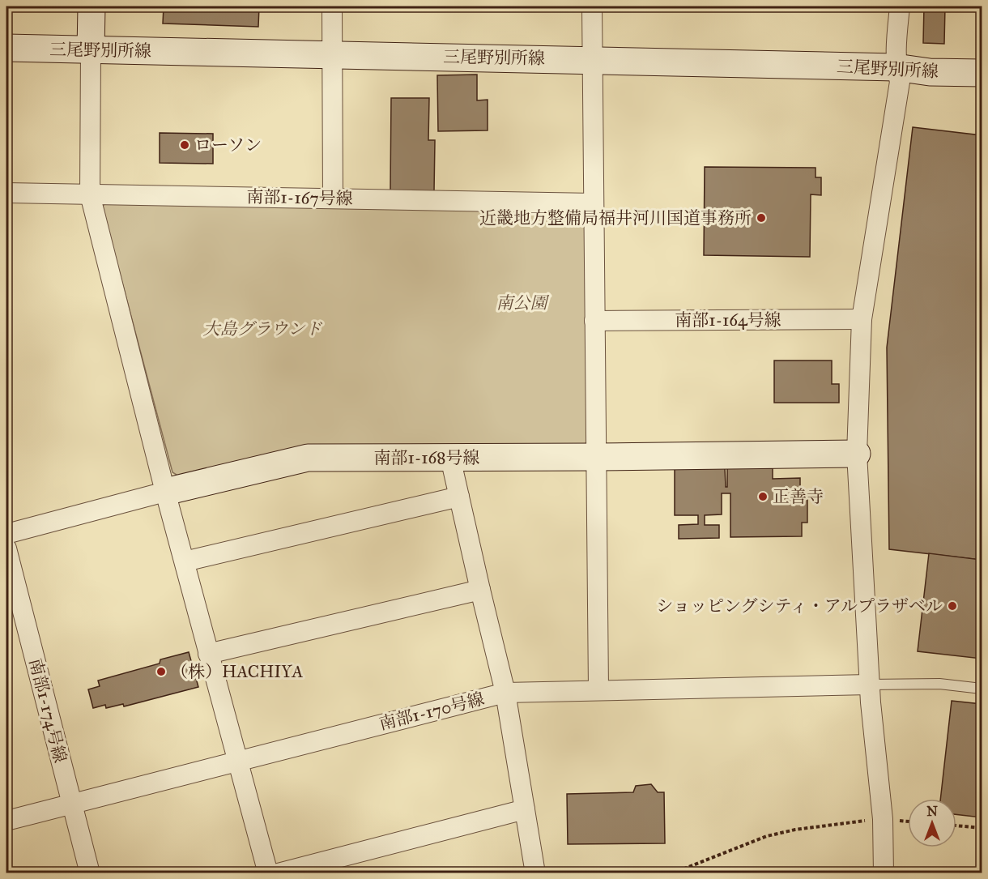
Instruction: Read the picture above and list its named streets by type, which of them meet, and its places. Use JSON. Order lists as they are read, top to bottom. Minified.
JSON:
{"streets":{"main road":["三尾野別所線","南部1-168号線"],"street":["南部1-167号線","南部1-164号線","南部1-174号線","南部1-170号線"]},"crossings":[["南部1-174号線","南部1-170号線"]],"parks":["南公園","大島グラウンド"],"places":["ローソン","近畿地方整備局福井河川国道事務所","正善寺","ショッピングシティ・アルプラザベル","（株）HACHIYA"],"north":"top"}
